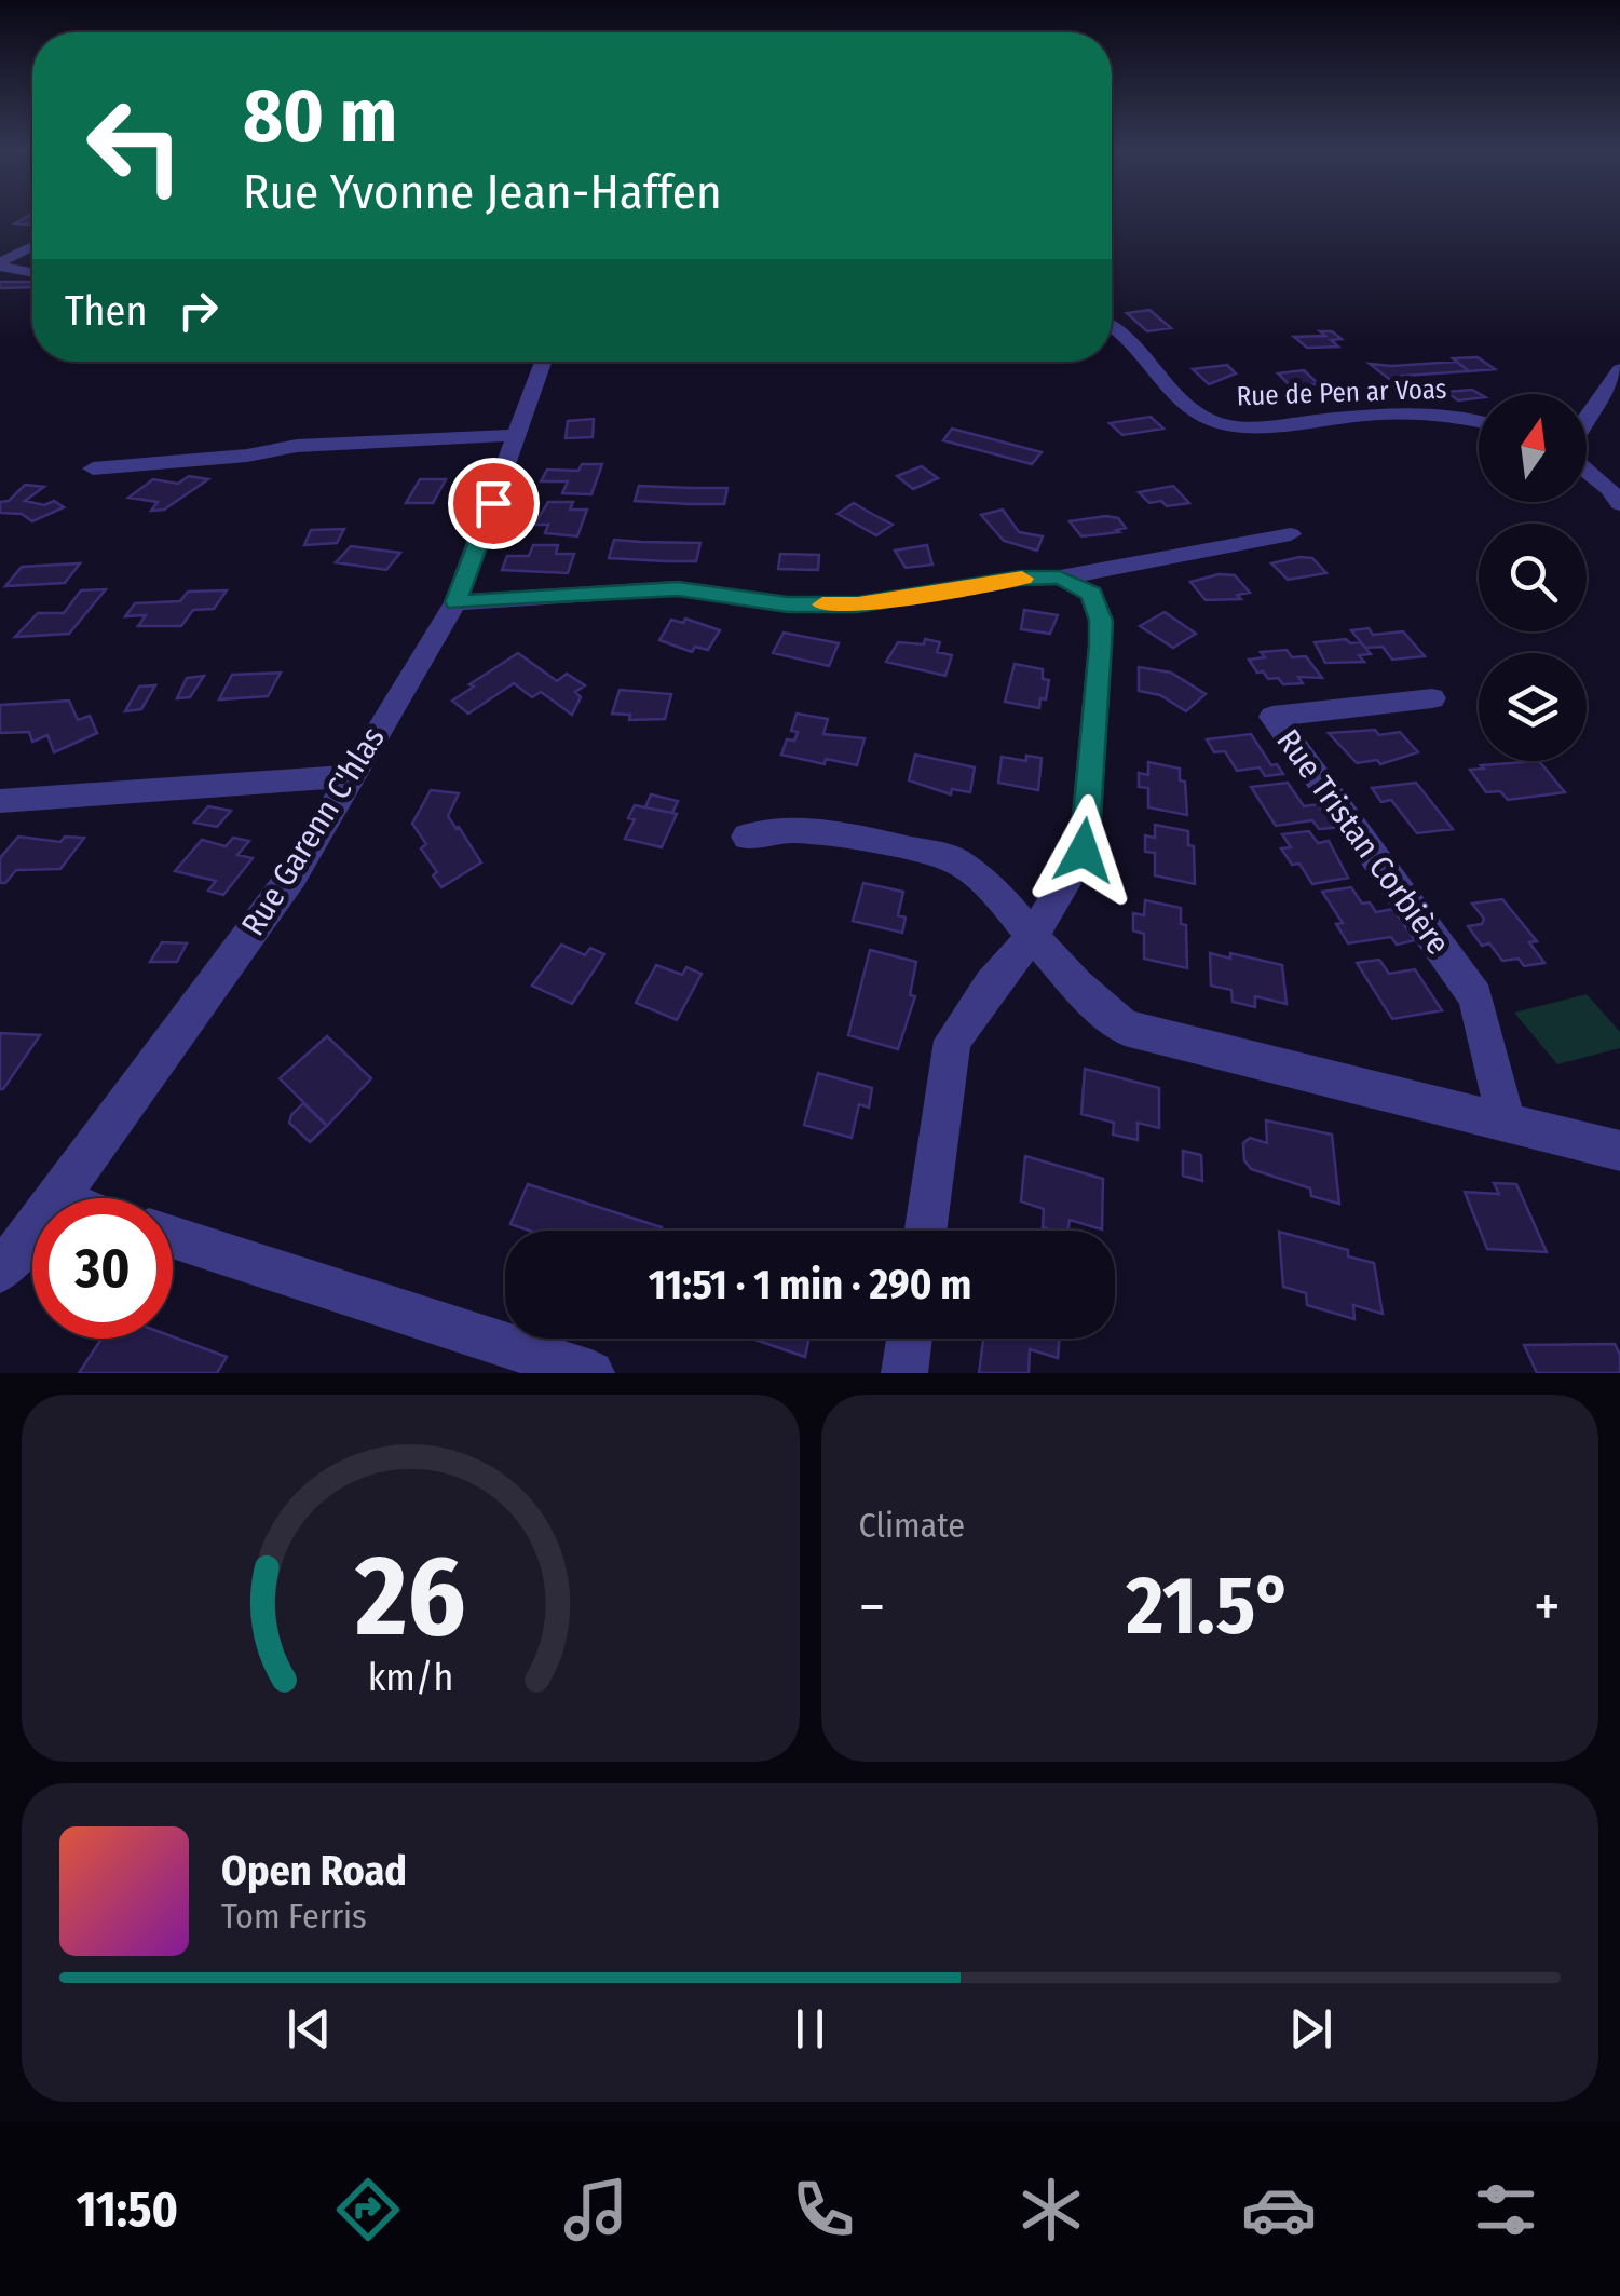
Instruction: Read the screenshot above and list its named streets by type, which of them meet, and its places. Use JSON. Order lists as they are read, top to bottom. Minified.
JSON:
{"streets":{"street":["Rue de Pen ar Voas","Rue Garenn C'hlas","Rue Tristan Corbière"]},"north":"top","page":{"turn":["80 m","Rue Yvonne Jean-Haffen"],"then":"Then","limit":"30","trip":"11:51 · 1 min · 290 m","tile":"Climate","heat":["−","21.5°","+"],"song":["Open Road","Tom Ferris"],"tabs":"11:50","gauge":["26","km/h"]}}
